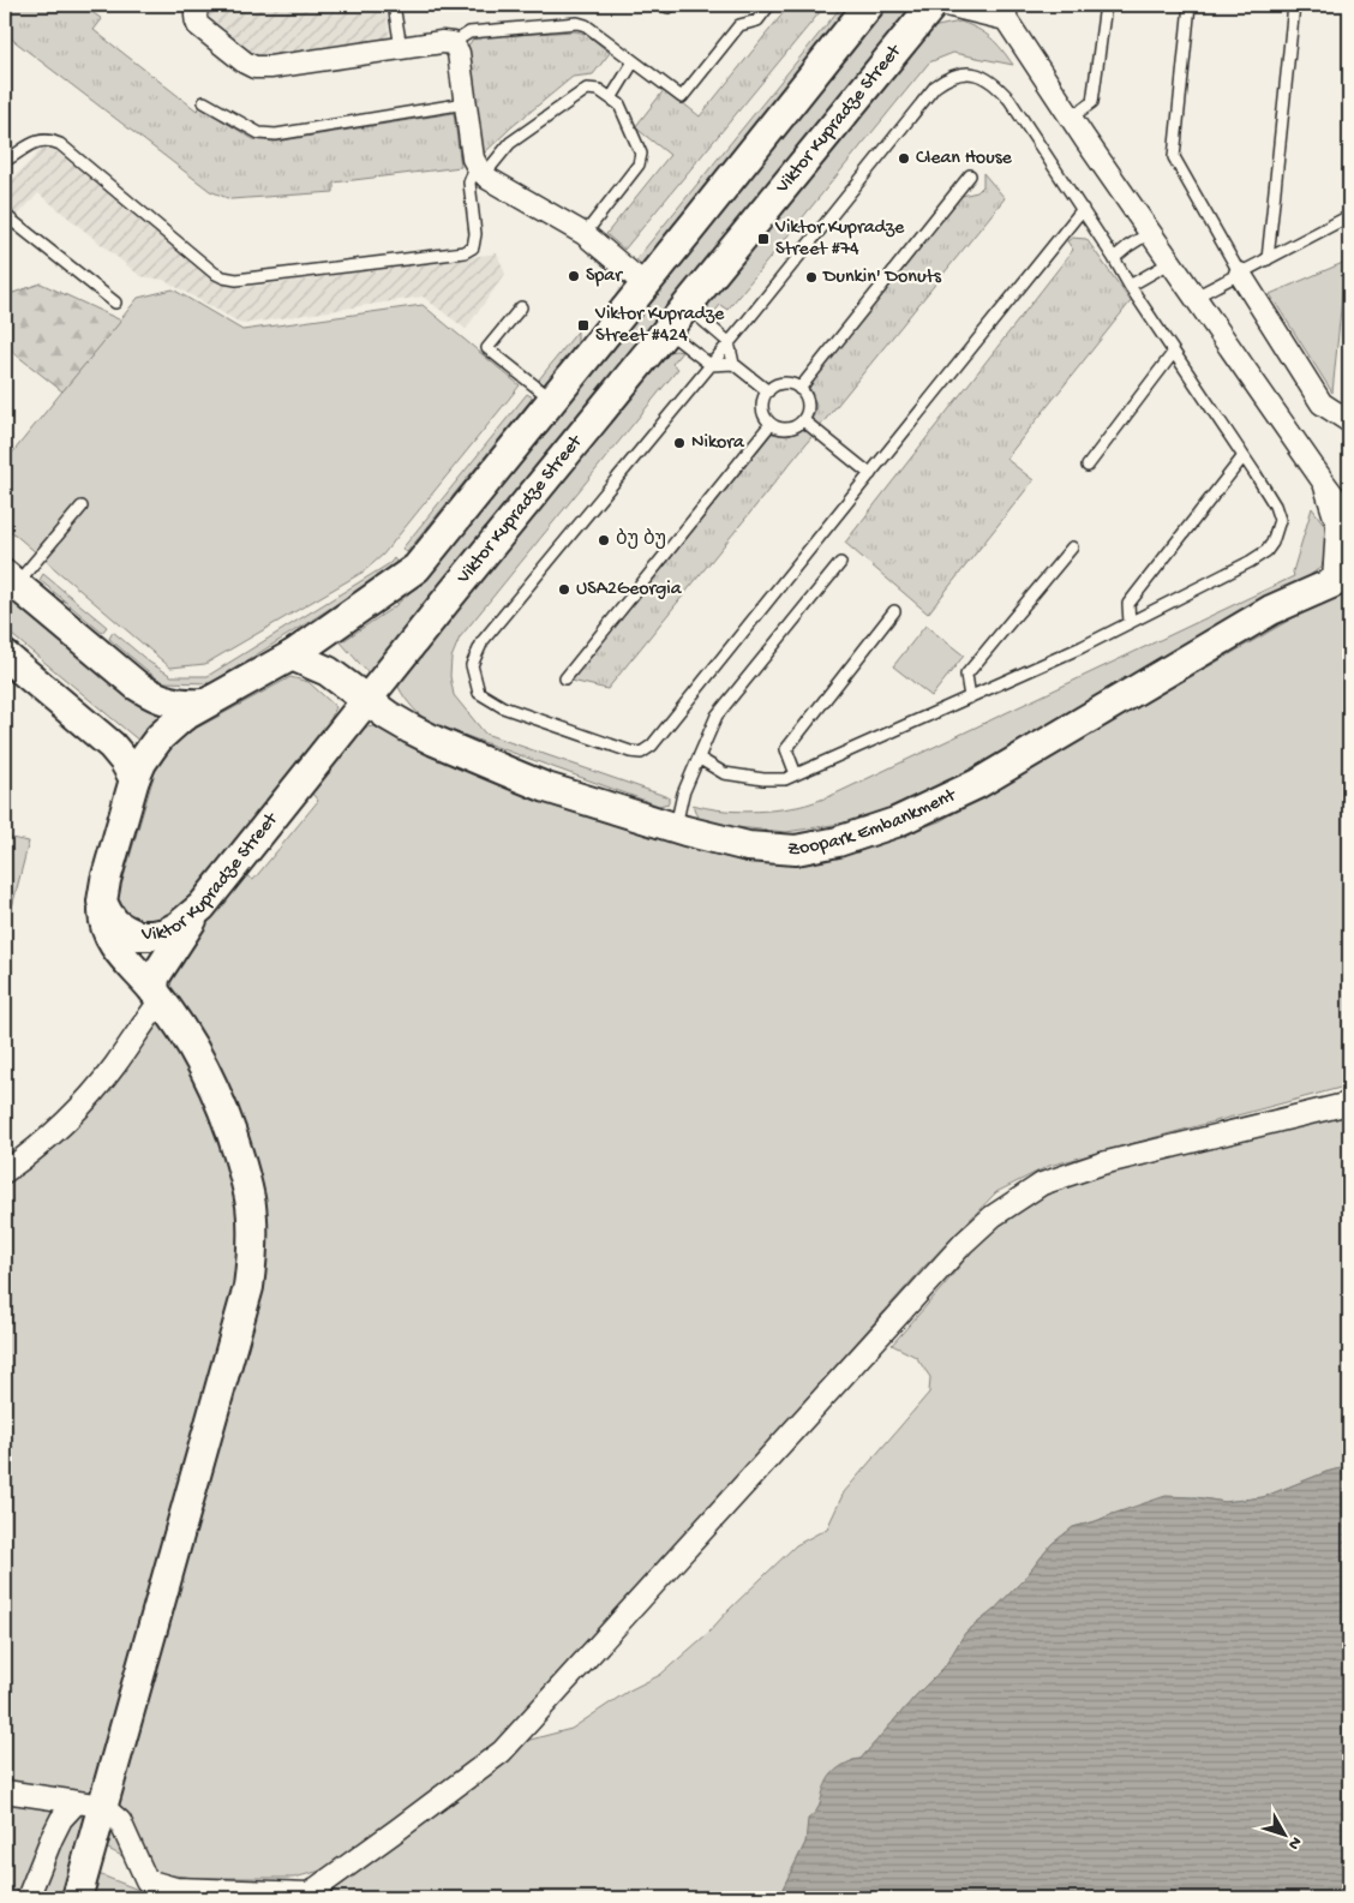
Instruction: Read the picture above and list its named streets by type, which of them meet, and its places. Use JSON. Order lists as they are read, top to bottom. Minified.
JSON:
{"streets":{"main road":["Viktor Kupradze Street","Zoopark Embankment"]},"crossings":[["Viktor Kupradze Street","Zoopark Embankment"]],"places":{"other":["Clean House","Spar","Dunkin' Donuts","Nikora","ბუ ბუ","USA2Georgia"],"transit":["Viktor Kupradze Street #74","Viktor Kupradze Street #424"]},"north":"bottom right"}
